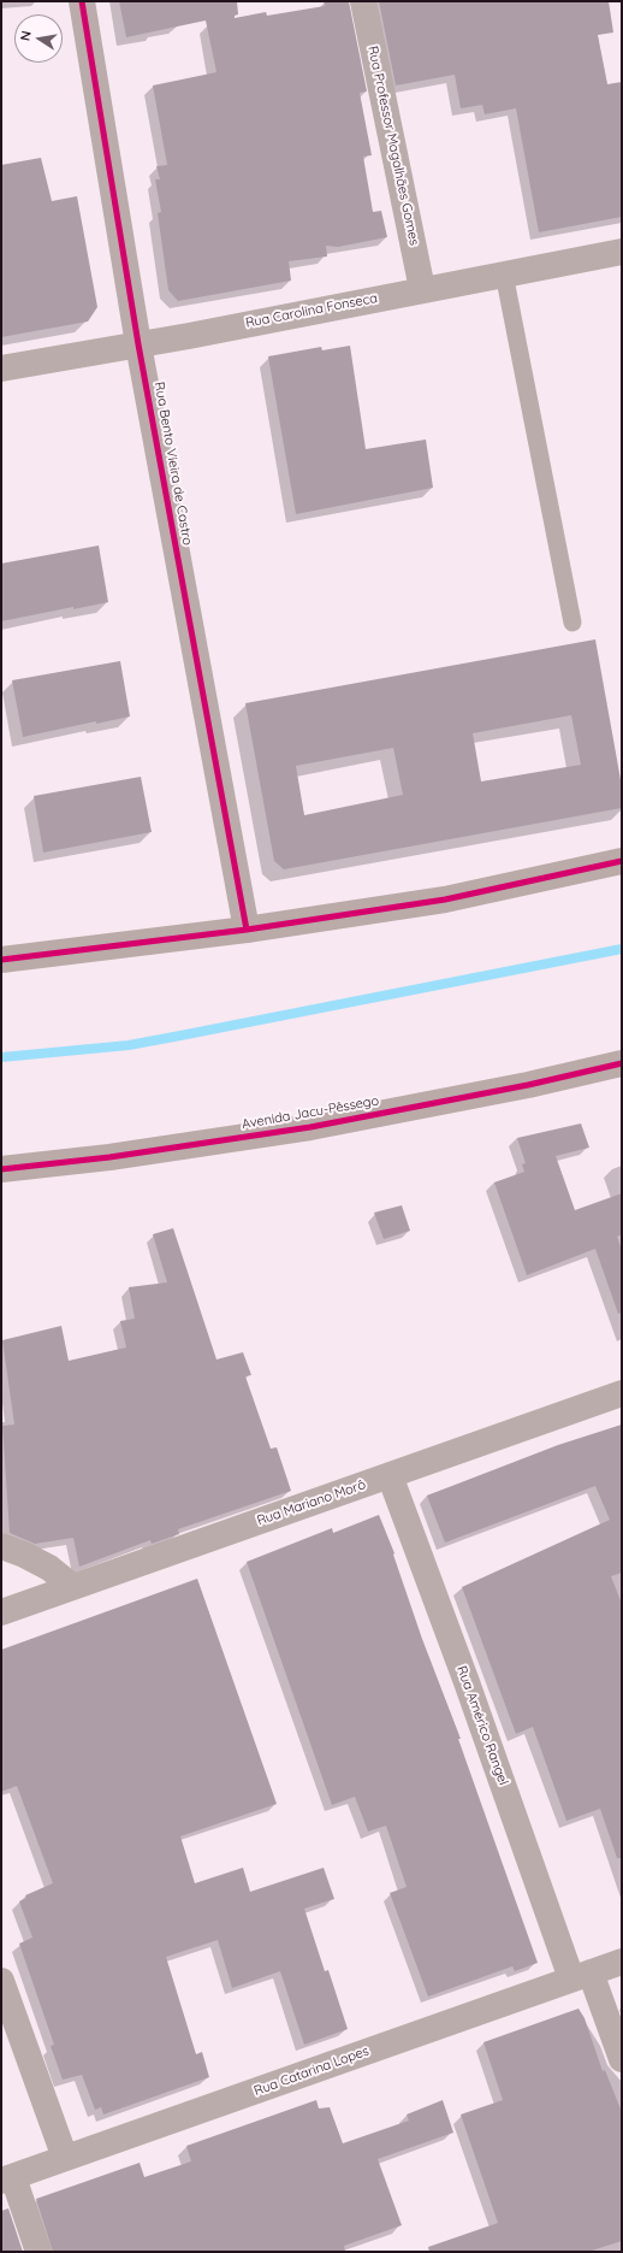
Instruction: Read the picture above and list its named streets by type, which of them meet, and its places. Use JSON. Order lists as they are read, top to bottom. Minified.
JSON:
{"streets":{"highway":["Avenida Jacu-Pêssego"],"street":["Rua Professor Magalhães Gomes","Rua Carolina Fonseca","Rua Bento Vieira de Castro","Rua Mariano Morô","Rua Américo Rangel","Rua Catarina Lopes"]},"crossings":[["Rua Professor Magalhães Gomes","Rua Carolina Fonseca"],["Rua Carolina Fonseca","Rua Bento Vieira de Castro"],["Rua Mariano Morô","Rua Américo Rangel"],["Rua Américo Rangel","Rua Catarina Lopes"]],"north":"left"}
